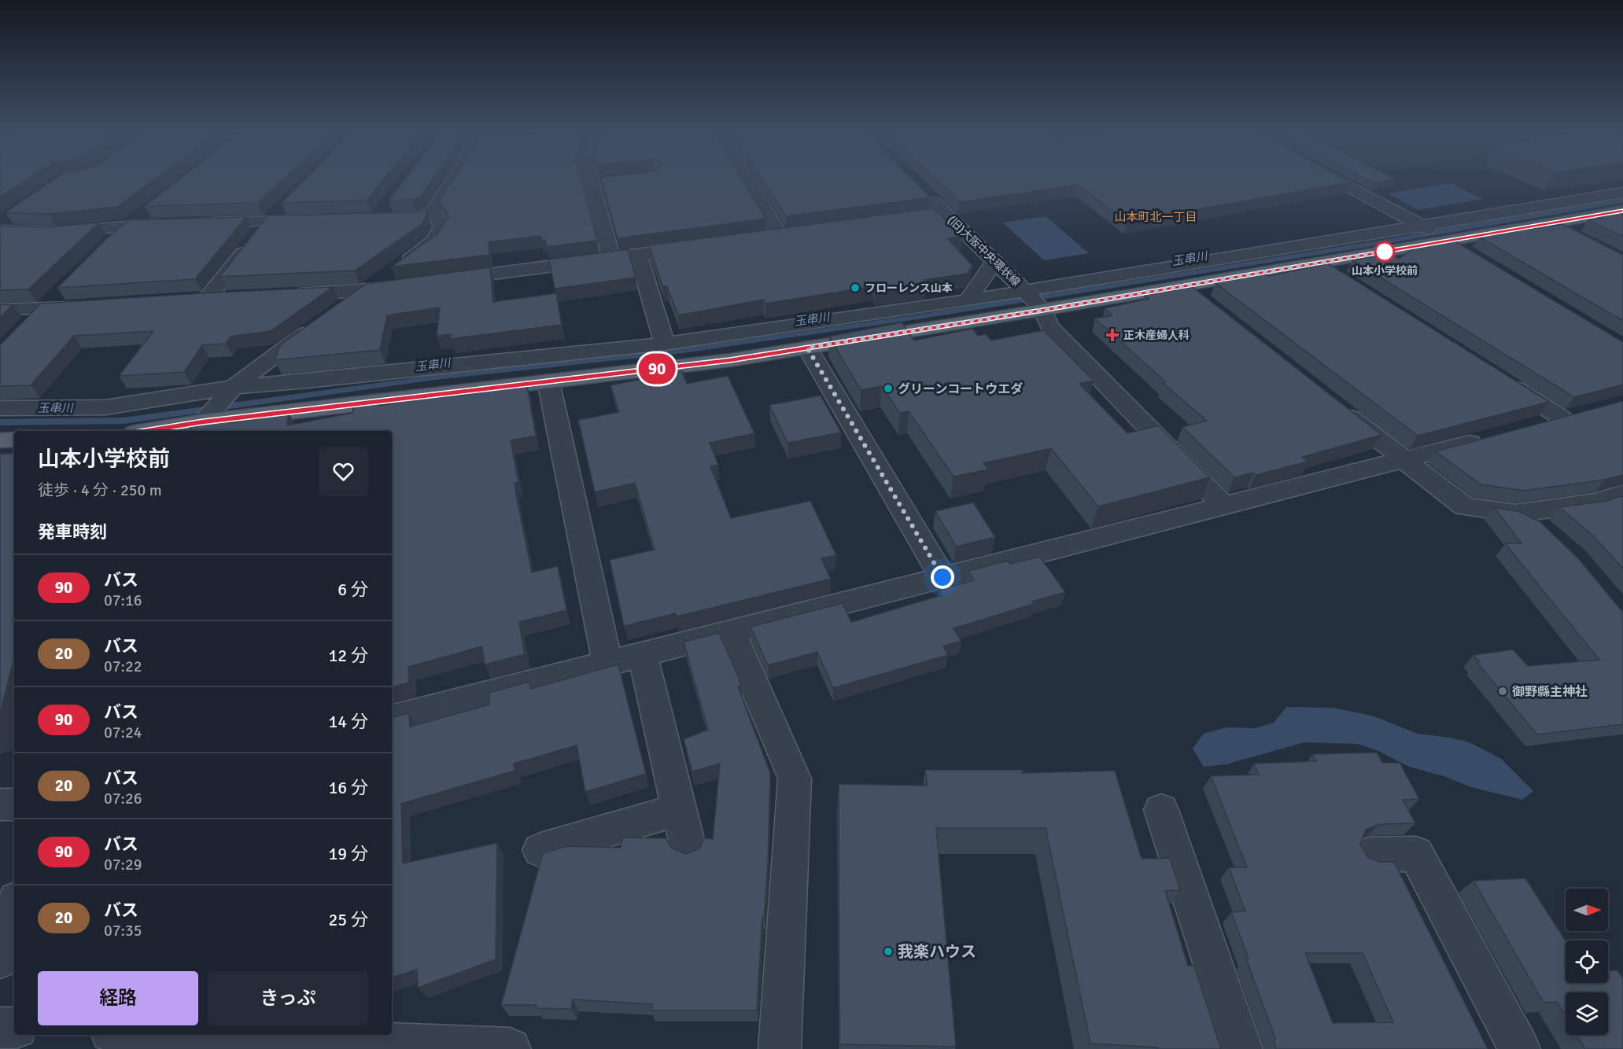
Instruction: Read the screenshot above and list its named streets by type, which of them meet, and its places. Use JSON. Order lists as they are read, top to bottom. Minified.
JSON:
{"streets":{"street":["(旧)大阪中央環状線"]},"districts":["山本町北一丁目"],"water":["玉串川"],"places":{"other":["山本小学校前","フローレンス山本","グリーンコートウエダ","御野縣主神社","我楽ハウス"],"health":["正木産婦人科"]},"lines":["bus line 90"],"north":"right","page":{"on_map":"90","heading":[["山本小学校前","徒歩 · 4 分 · 250 m"],"発車時刻"],"list":[{"mark":"90","name":"バス","note":"07:16","value":"6 分"},{"mark":"20","name":"バス","note":"07:22","value":"12 分"},{"mark":"90","name":"バス","note":"07:24","value":"14 分"},{"mark":"20","name":"バス","note":"07:26","value":"16 分"},{"mark":"90","name":"バス","note":"07:29","value":"19 分"},{"mark":"20","name":"バス","note":"07:35","value":"25 分"}],"buttons":["経路","きっぷ"]}}
